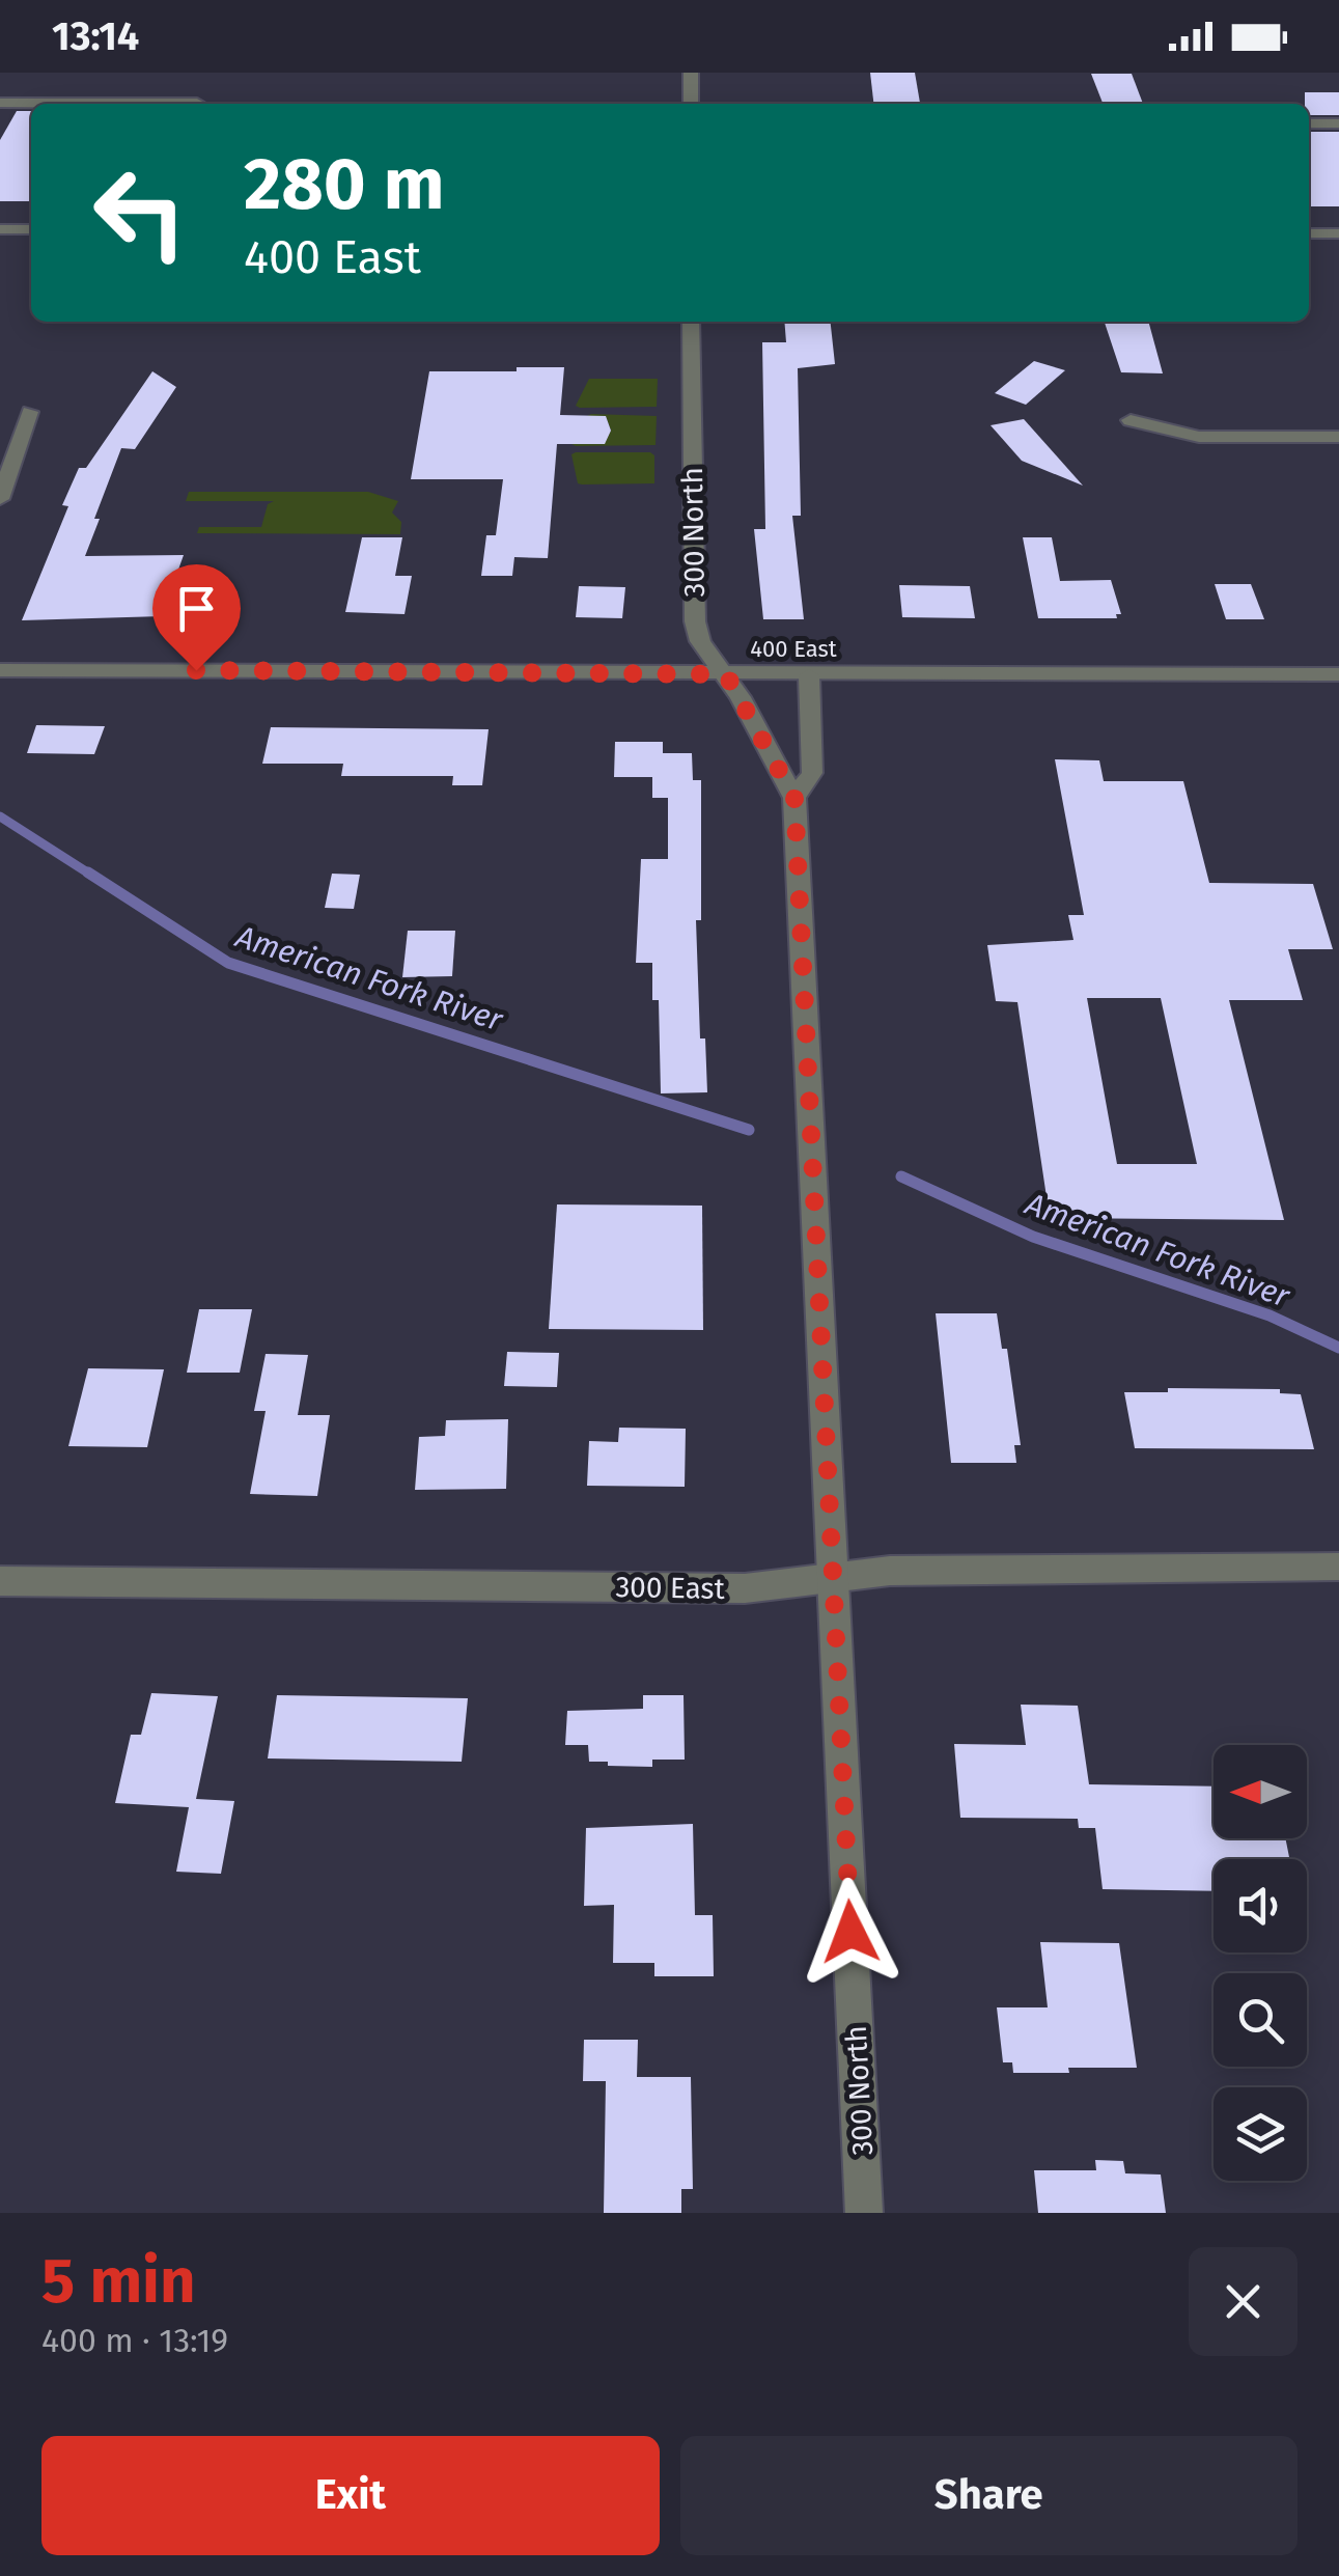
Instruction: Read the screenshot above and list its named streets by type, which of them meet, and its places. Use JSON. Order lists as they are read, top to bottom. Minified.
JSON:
{"streets":{"street":["300 North","400 East","300 East"]},"crossings":[["300 North","400 East"],["300 North","300 East"]],"water":["American Fork River"],"north":"left","page":{"status":"13:14","turn":["280 m","400 East"],"heading":["5 min","400 m · 13:19"],"buttons":["Exit","Share"]}}
